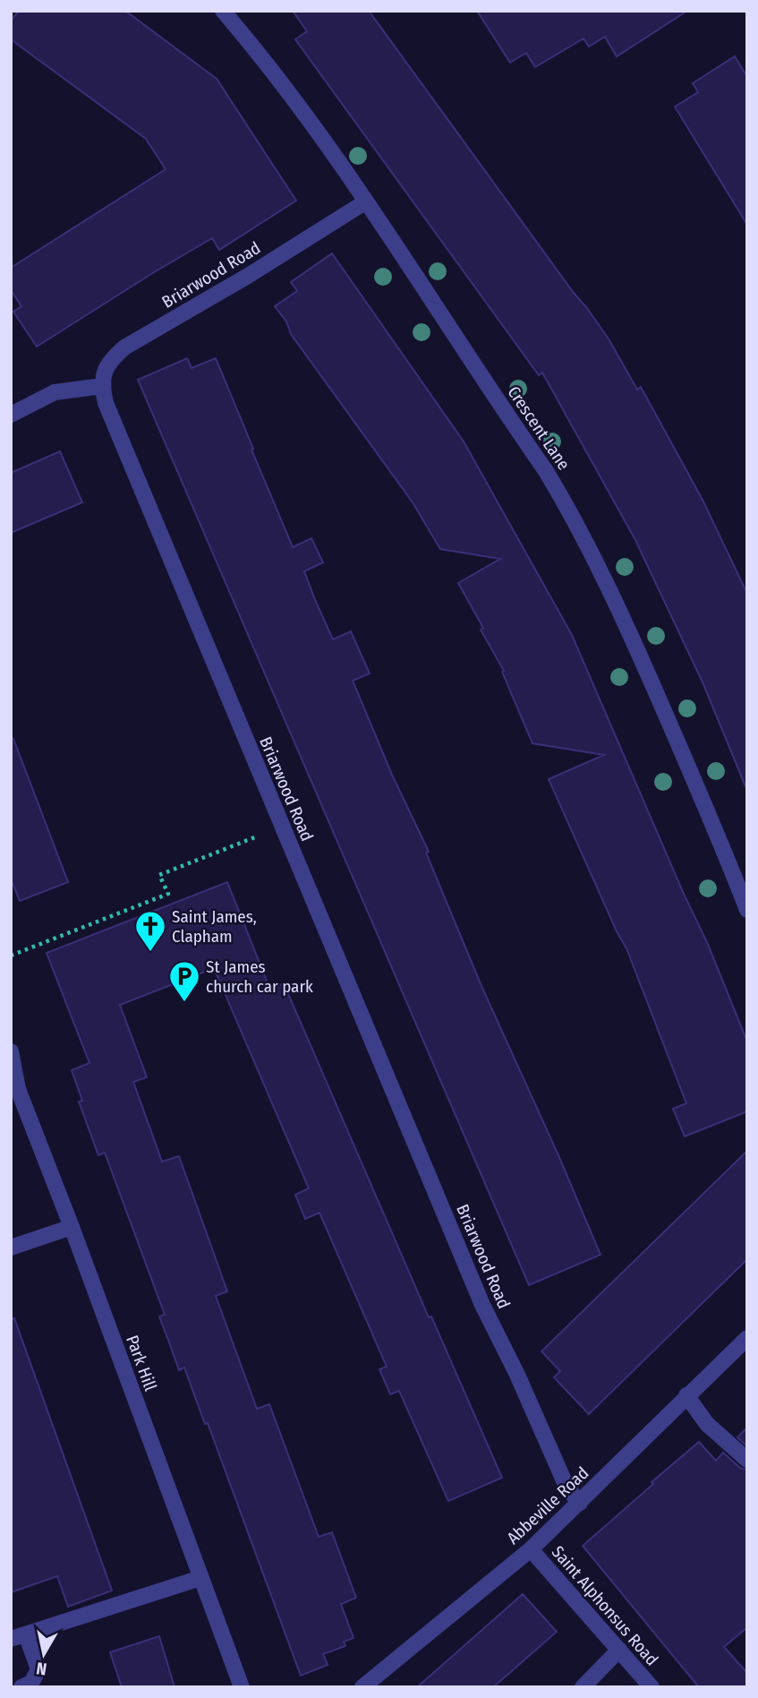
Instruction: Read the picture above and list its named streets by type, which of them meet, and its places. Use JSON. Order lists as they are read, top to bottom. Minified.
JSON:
{"streets":{"street":["Briarwood Road","Crescent Lane","Park Hill","Abbeville Road","Saint Alphonsus Road"]},"crossings":[["Briarwood Road","Crescent Lane"],["Briarwood Road","Abbeville Road"],["Abbeville Road","Saint Alphonsus Road"]],"places":{"church":["Saint James, Clapham"],"parking":["St James church car park"]},"north":"bottom"}
